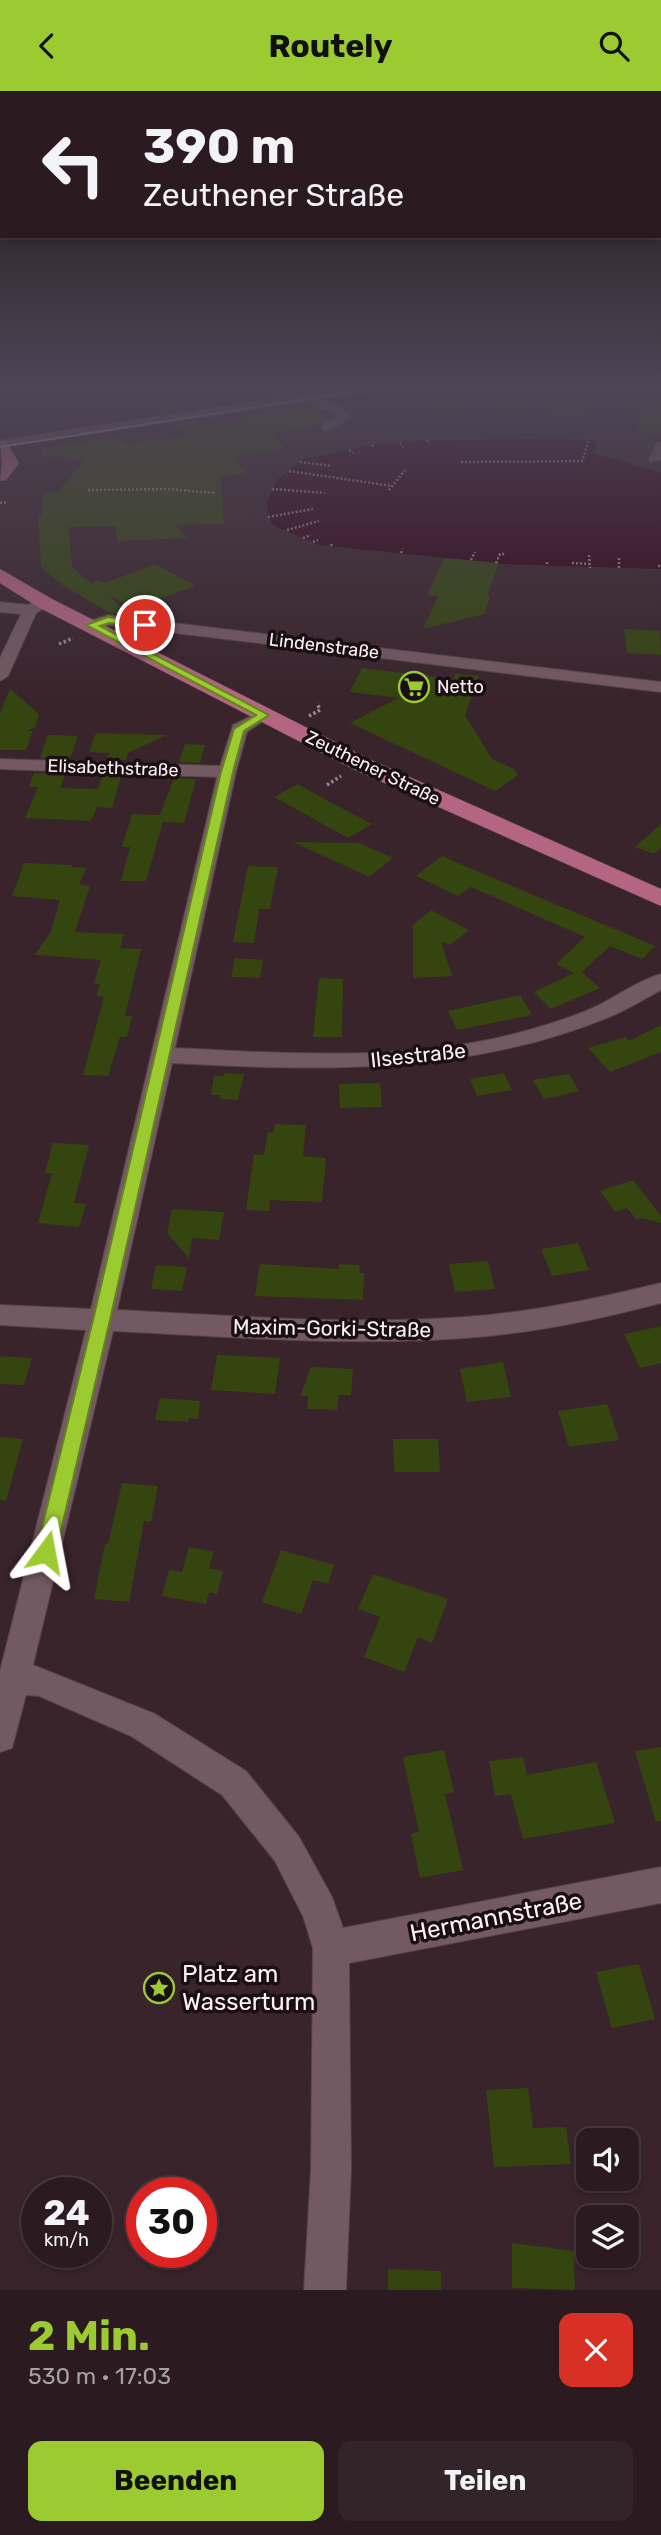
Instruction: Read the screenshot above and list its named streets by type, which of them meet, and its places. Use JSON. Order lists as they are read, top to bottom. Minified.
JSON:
{"streets":{"main road":["Zeuthener Straße"],"street":["Lindenstraße","Elisabethstraße","Ilsestraße","Maxim-Gorki-Straße","Hermannstraße"]},"crossings":[["Lindenstraße","Zeuthener Straße"]],"places":{"supermarket":["Netto"],"place":["Platz am Wasserturm"]},"page":{"header":"Routely","turn":["390 m","Zeuthener Straße"],"speed":"24 km/h","limit":"30","heading":["2 Min.","530 m · 17:03"],"buttons":["Beenden","Teilen"]}}
